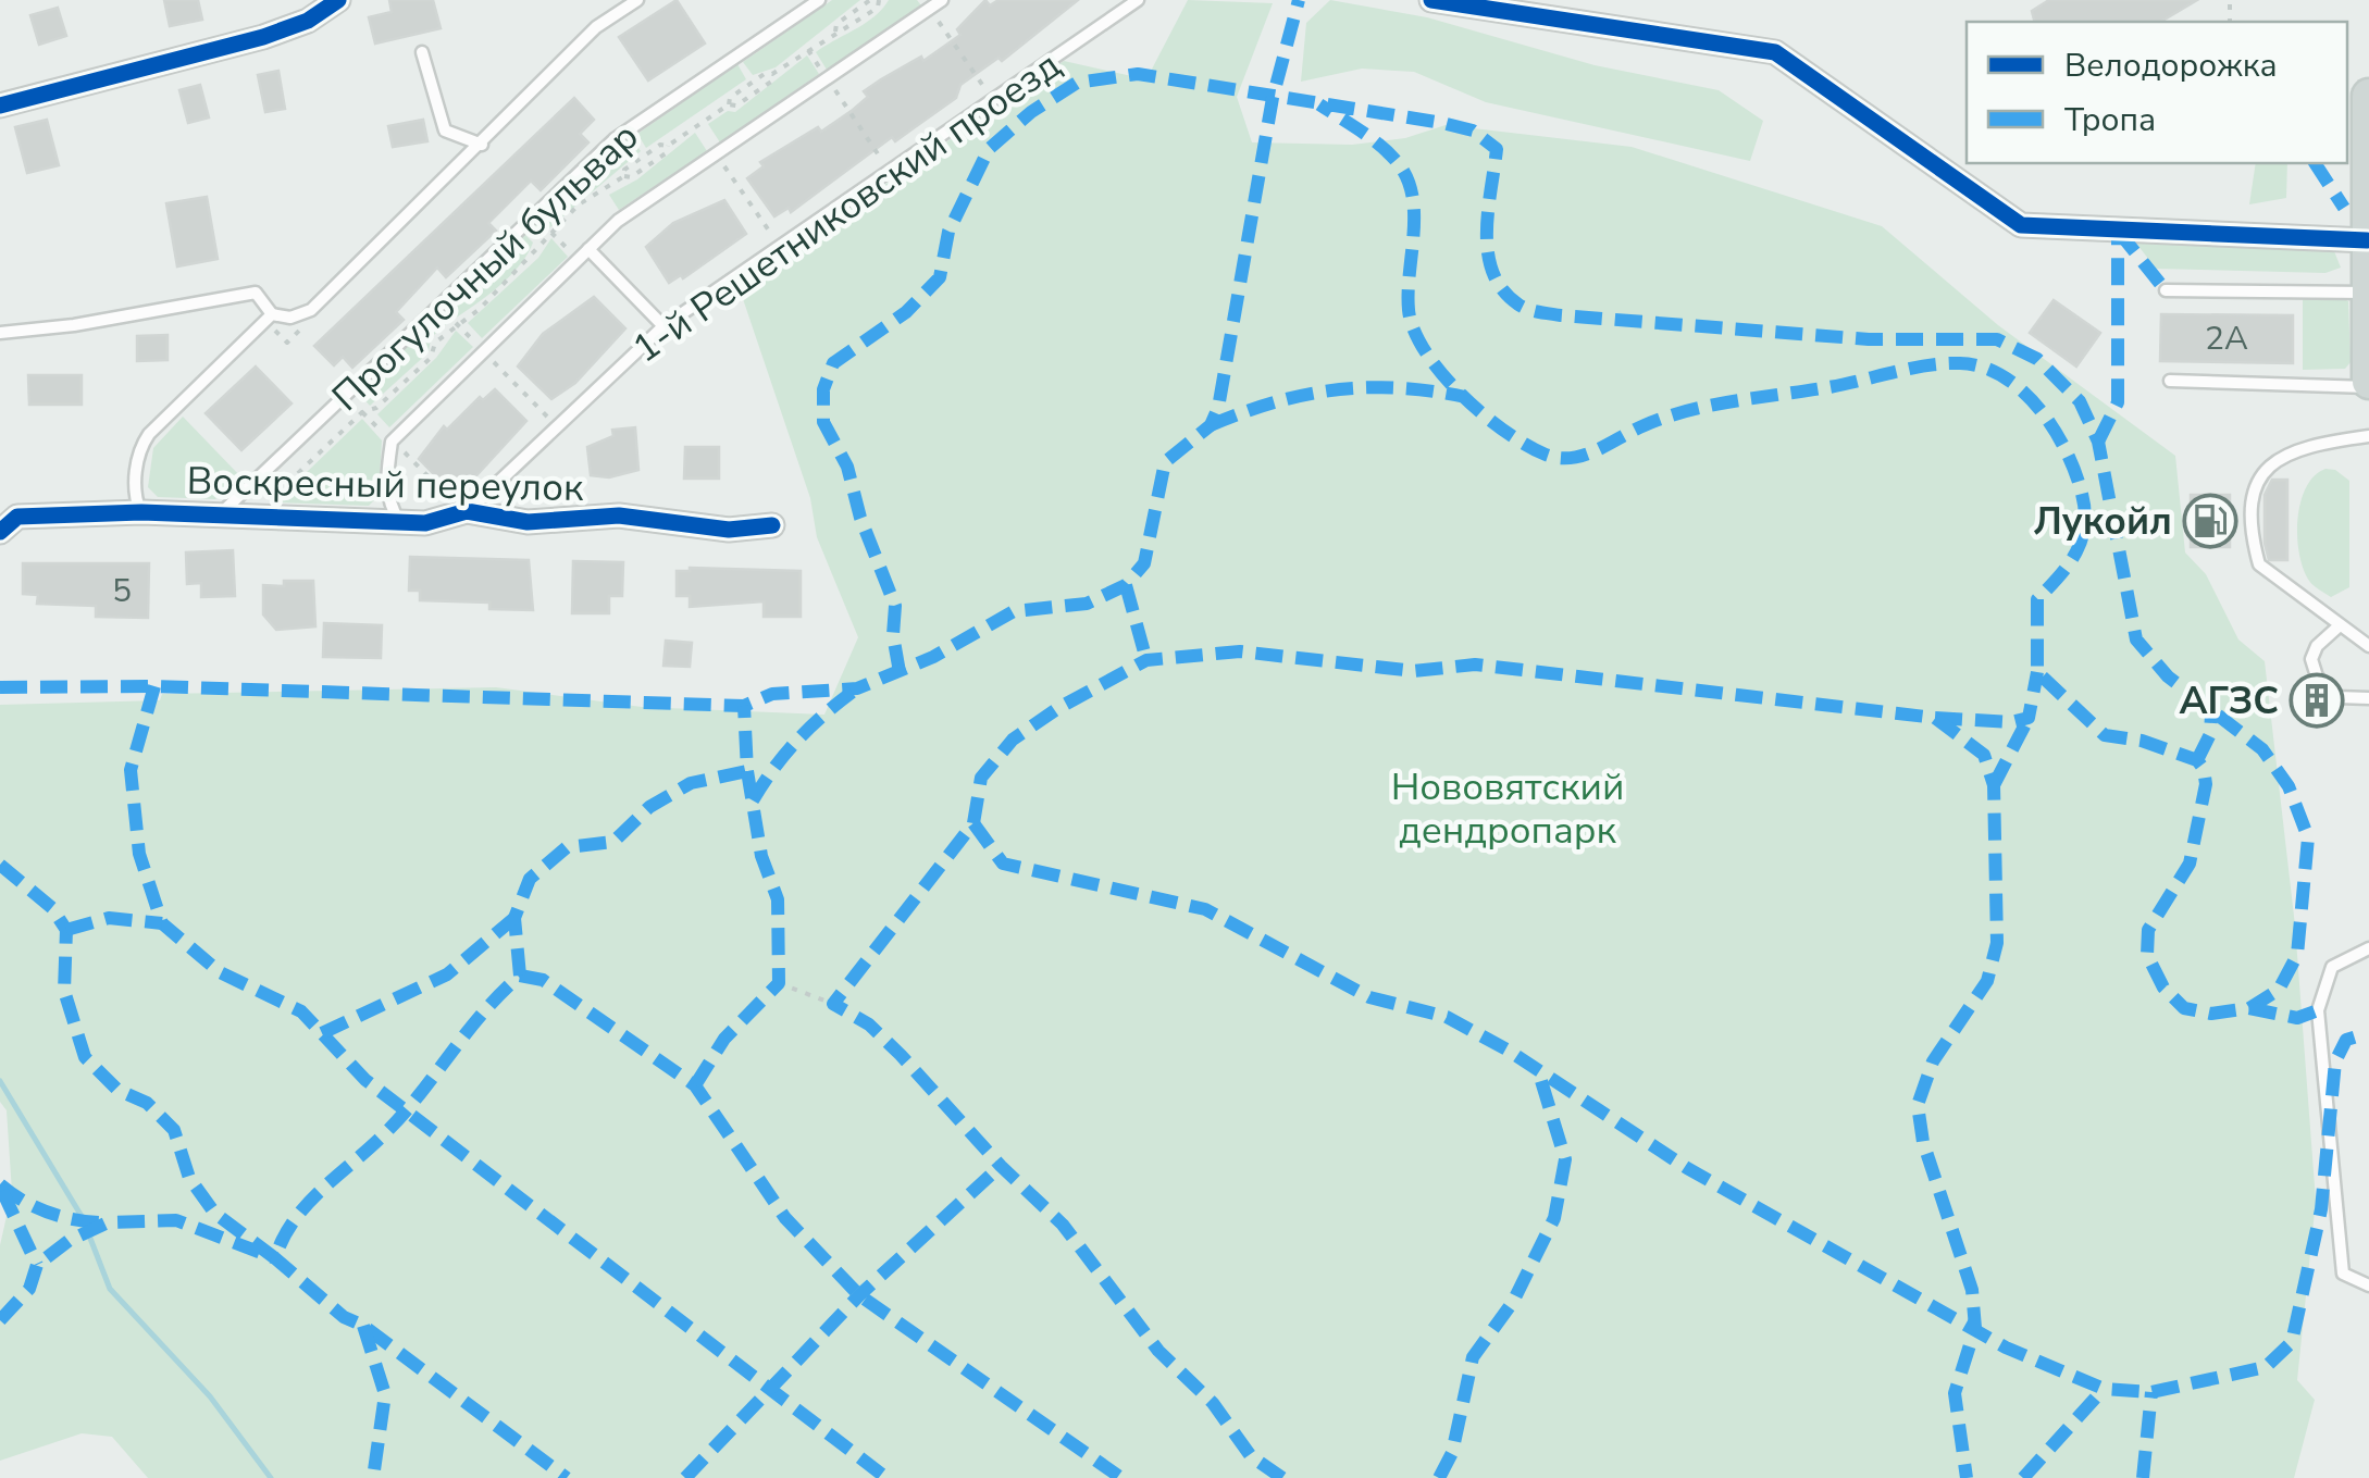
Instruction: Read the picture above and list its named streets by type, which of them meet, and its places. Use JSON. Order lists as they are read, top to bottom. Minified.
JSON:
{"streets":{"street":["Воскресный переулок"],"lane":["1-й Решетниковский проезд","Прогулочный бульвар"]},"crossings":[["1-й Решетниковский проезд","Воскресный переулок"],["Прогулочный бульвар","Воскресный переулок"]],"parks":["Нововятский дендропарк"],"places":{"fuel station":["Лукойл"],"building":["АГЗС"]},"house_numbers":["2А","5"],"legend":["Велодорожка","Тропа"]}
